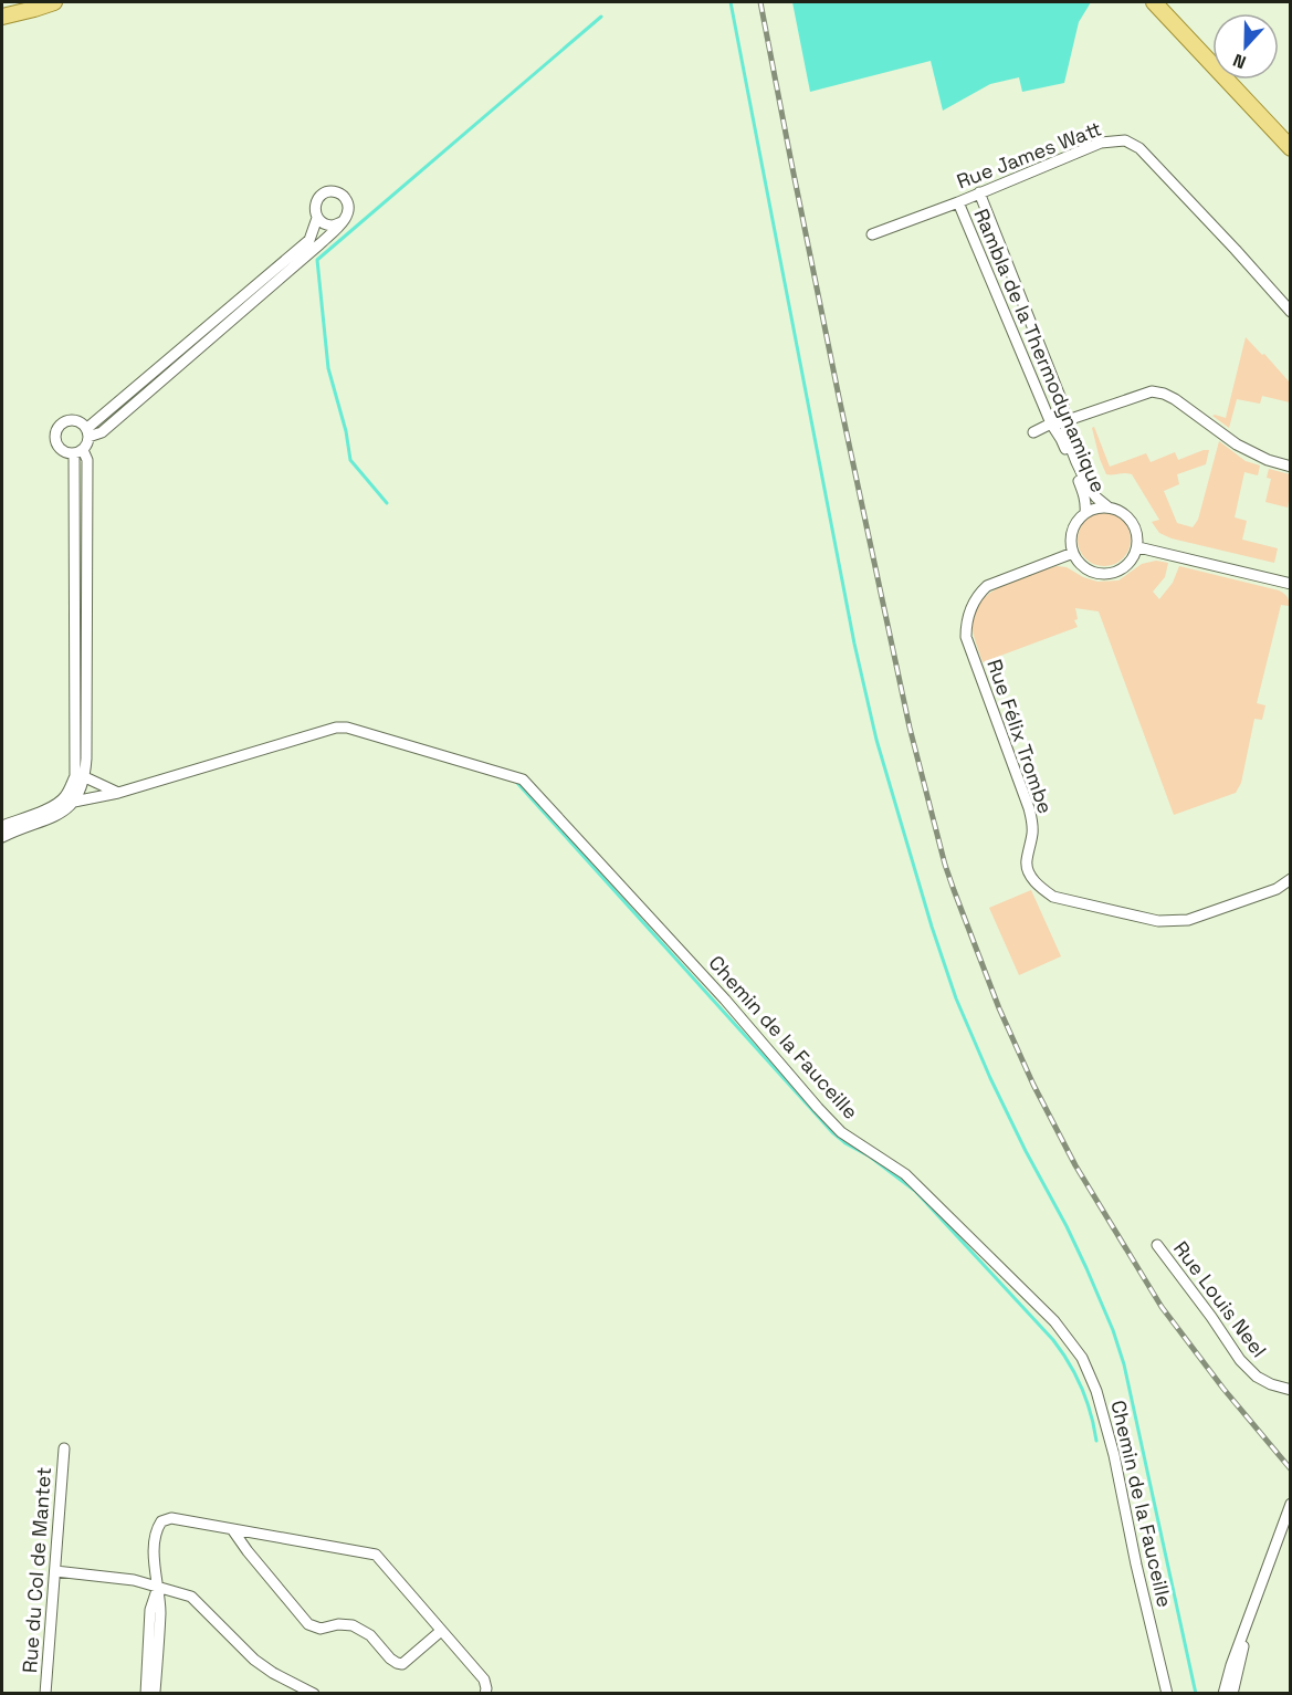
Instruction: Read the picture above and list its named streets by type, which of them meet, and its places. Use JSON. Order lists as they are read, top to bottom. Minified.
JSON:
{"streets":{"street":["Rue James Watt","Rambla de la Thermodynamique","Rue Félix Trombe","Chemin de la Fauceille","Rue Louis Neel","Rue du Col de Mantet"]},"crossings":[["Rue James Watt","Rambla de la Thermodynamique"],["Rambla de la Thermodynamique","Rue Félix Trombe"]],"north":"bottom"}
